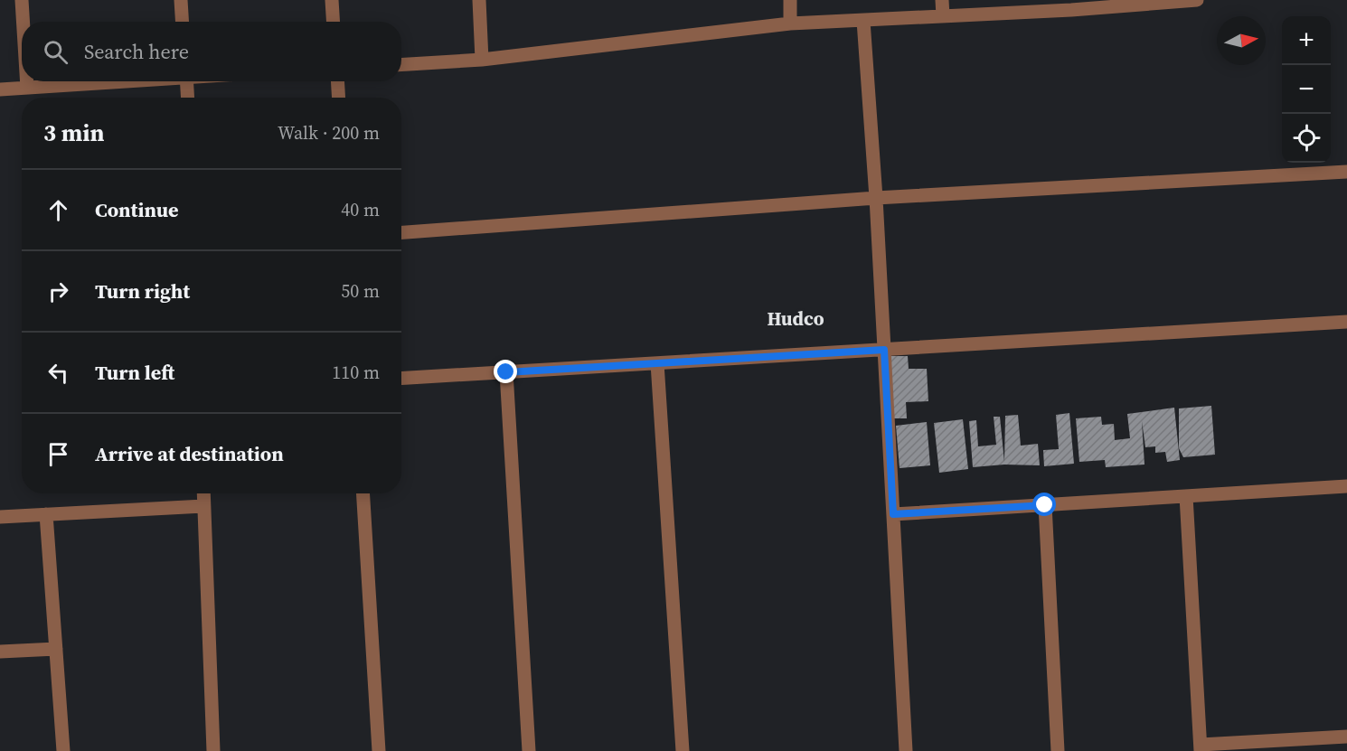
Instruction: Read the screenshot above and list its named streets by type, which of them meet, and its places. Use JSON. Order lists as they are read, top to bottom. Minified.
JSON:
{"districts":["Hudco"],"north":"right","page":{"map_buttons":["+","−"],"search":"Search here","heading":["3 min","Walk · 200 m"],"list":[["Continue","40 m"],["Turn right","50 m"],["Turn left","110 m"],"Arrive at destination"]}}
